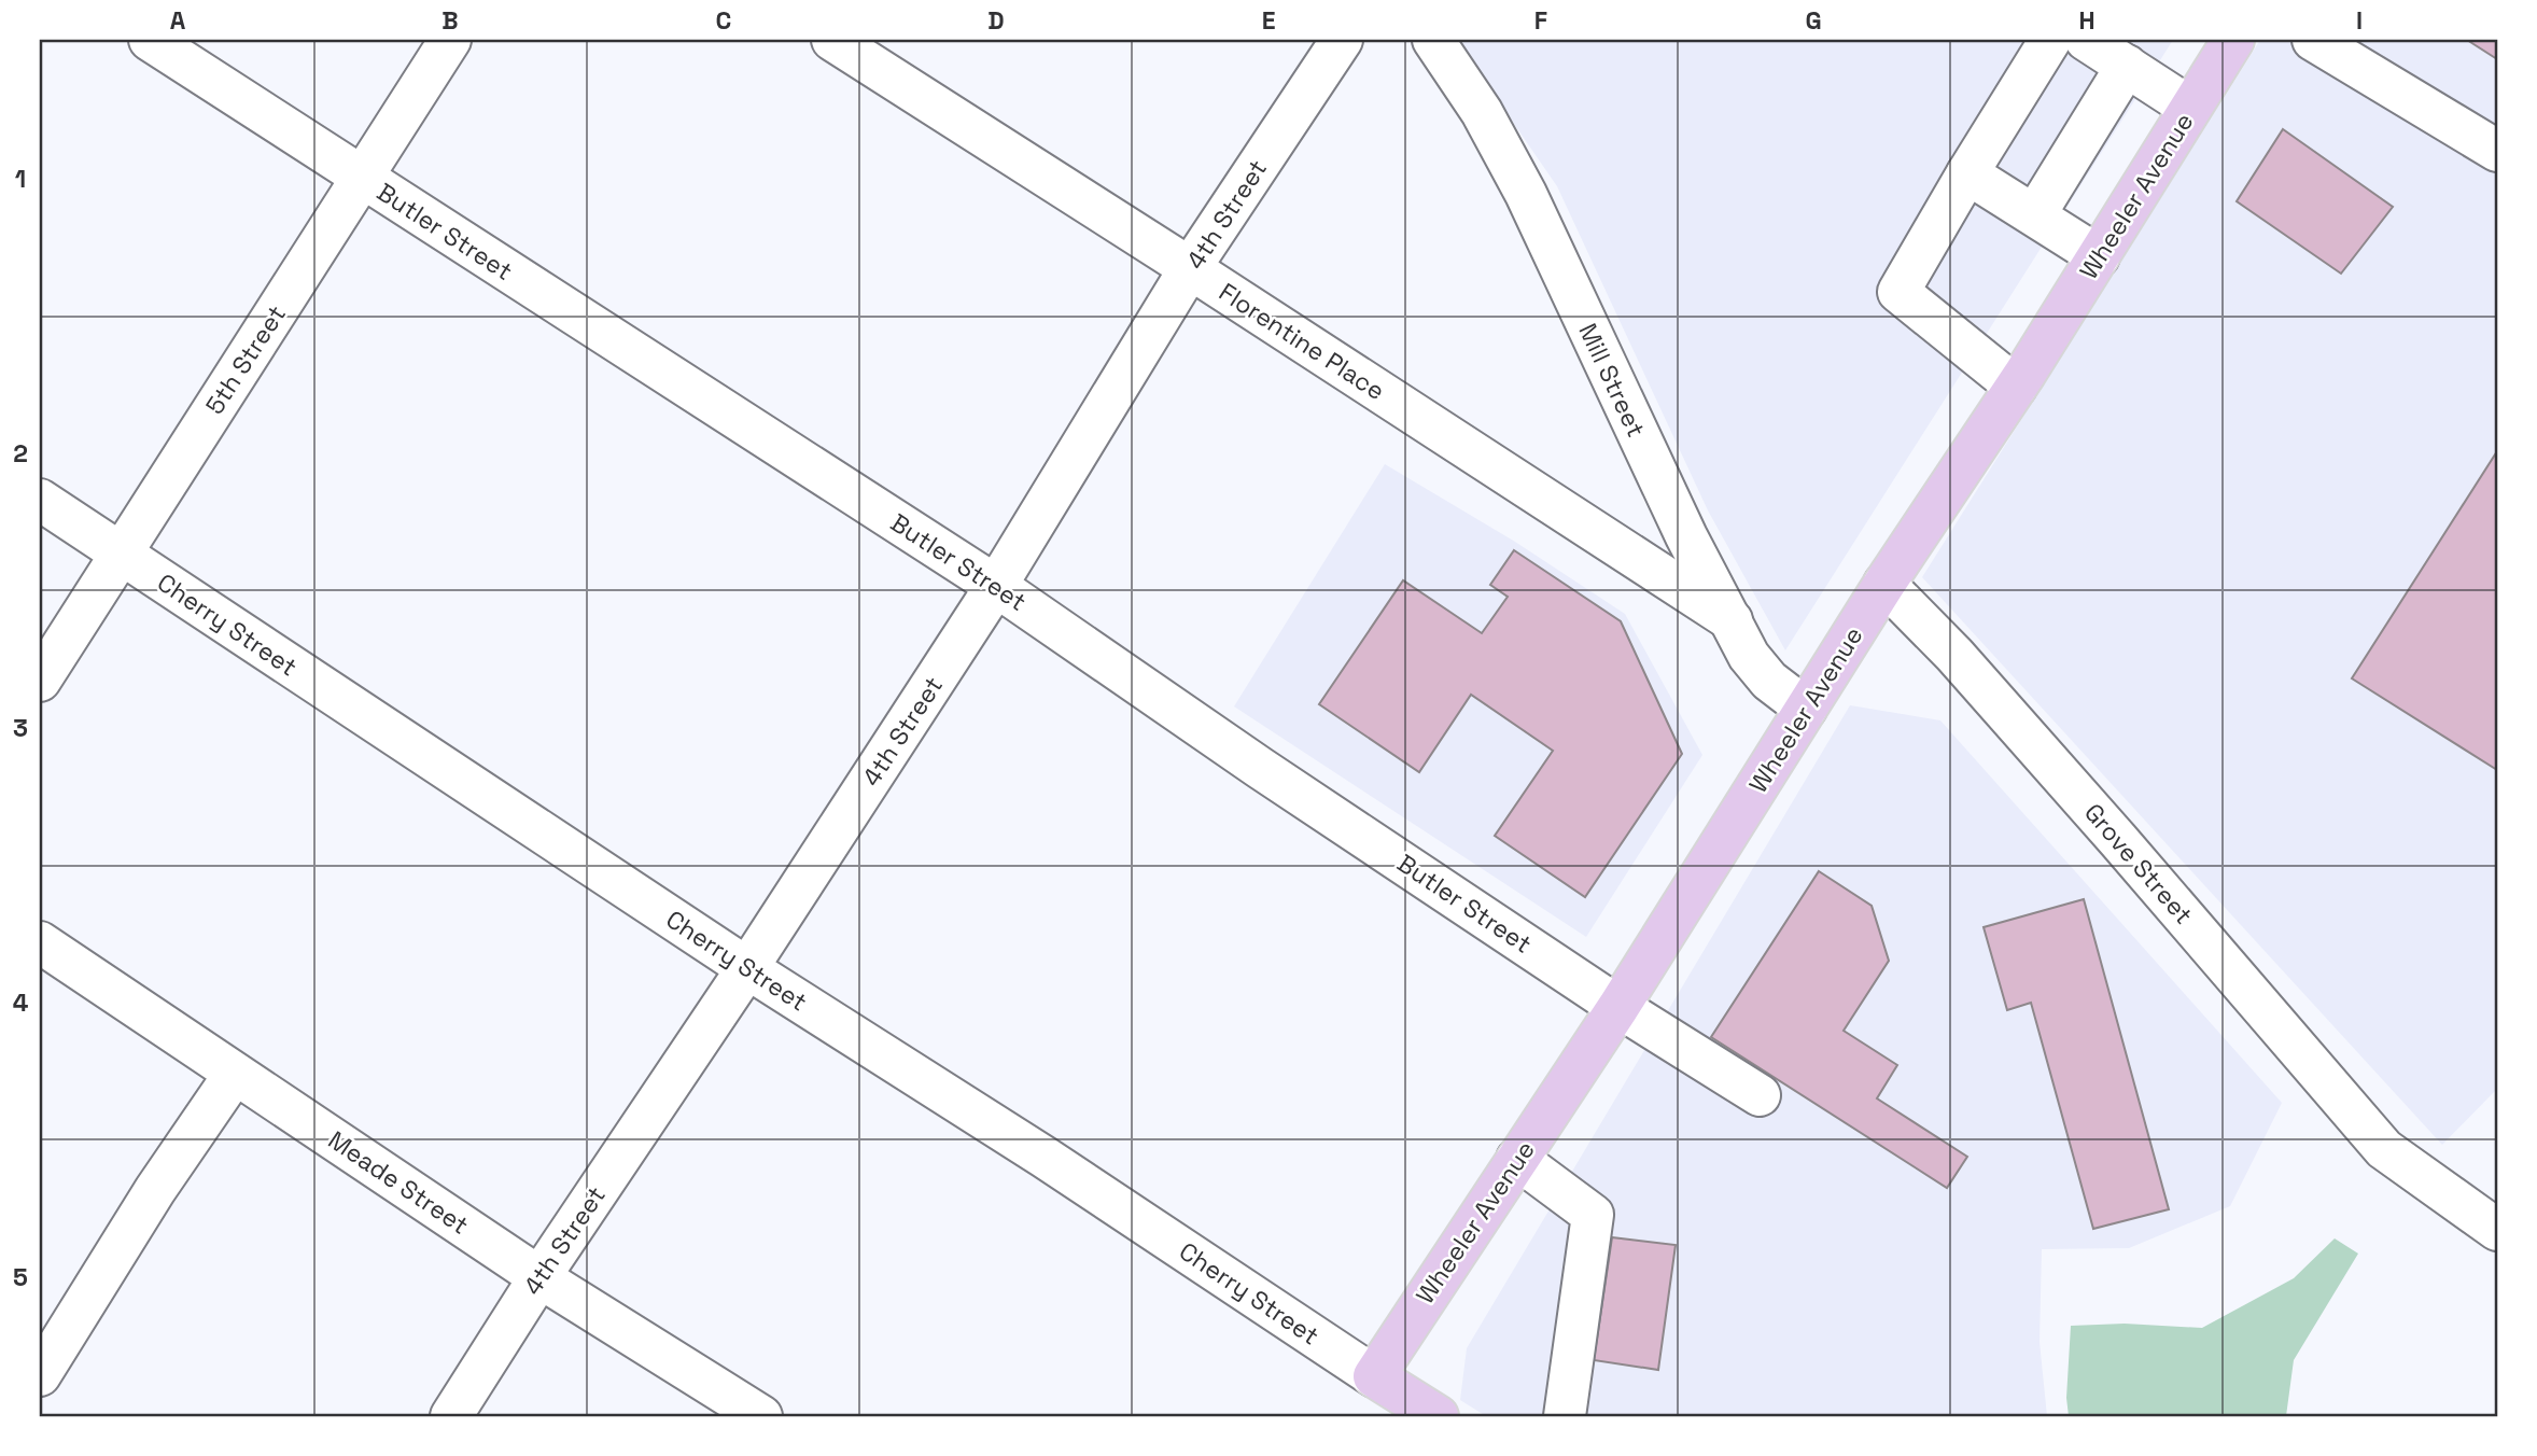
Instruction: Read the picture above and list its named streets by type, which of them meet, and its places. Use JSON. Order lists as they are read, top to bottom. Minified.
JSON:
{"streets":{"main road":["Wheeler Avenue","Cherry Street"],"street":["4th Street","Butler Street","Florentine Place","5th Street","Mill Street","Grove Street","Meade Street"]},"crossings":[["Wheeler Avenue","Butler Street"],["Wheeler Avenue","Mill Street"],["Wheeler Avenue","Cherry Street"],["Wheeler Avenue","Grove Street"],["4th Street","Butler Street"],["4th Street","Florentine Place"],["4th Street","Cherry Street"],["4th Street","Meade Street"],["Butler Street","5th Street"],["Florentine Place","Mill Street"],["5th Street","Cherry Street"]],"grid":{"columns":["A","B","C","D","E","F","G","H","I"],"rows":["1","2","3","4","5"]}}
